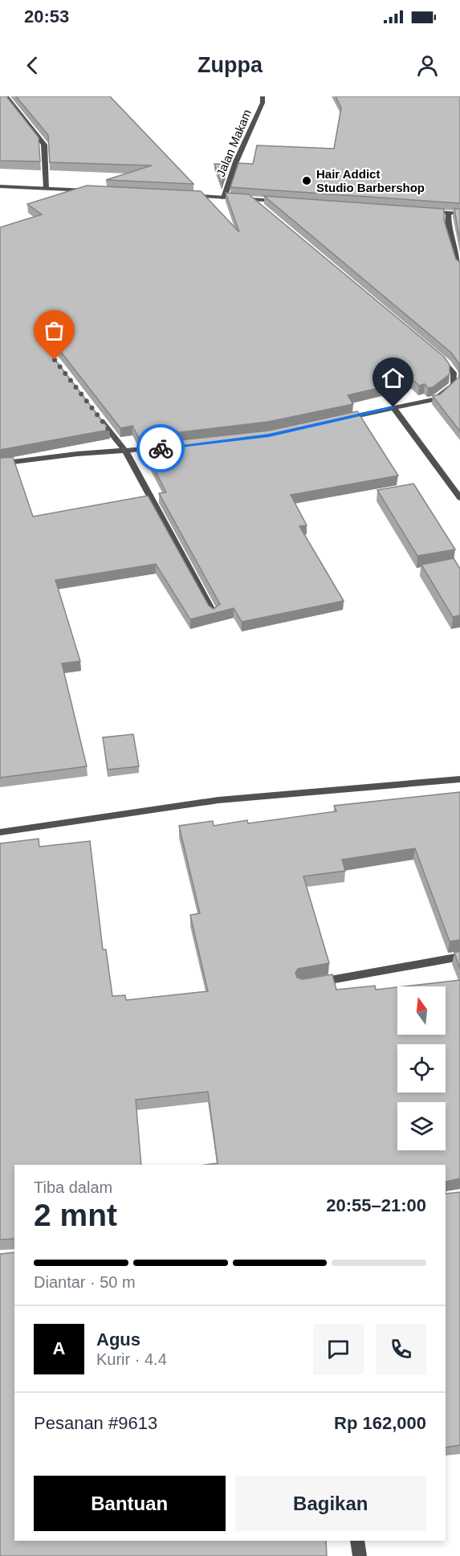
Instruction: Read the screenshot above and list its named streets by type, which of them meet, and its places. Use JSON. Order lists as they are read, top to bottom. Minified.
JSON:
{"streets":{"street":["Jalan Makam"]},"places":["Hair Addict Studio Barbershop"],"north":"top","page":{"status":"20:53","header":"Zuppa","heading":["2 mnt","Tiba dalam","20:55–21:00"],"panel":["Agus","Kurir · 4.4","Pesanan #9613","Rp 162,000"],"bar":"Diantar · 50 m","round":"A","buttons":["Bantuan","Bagikan"]}}
